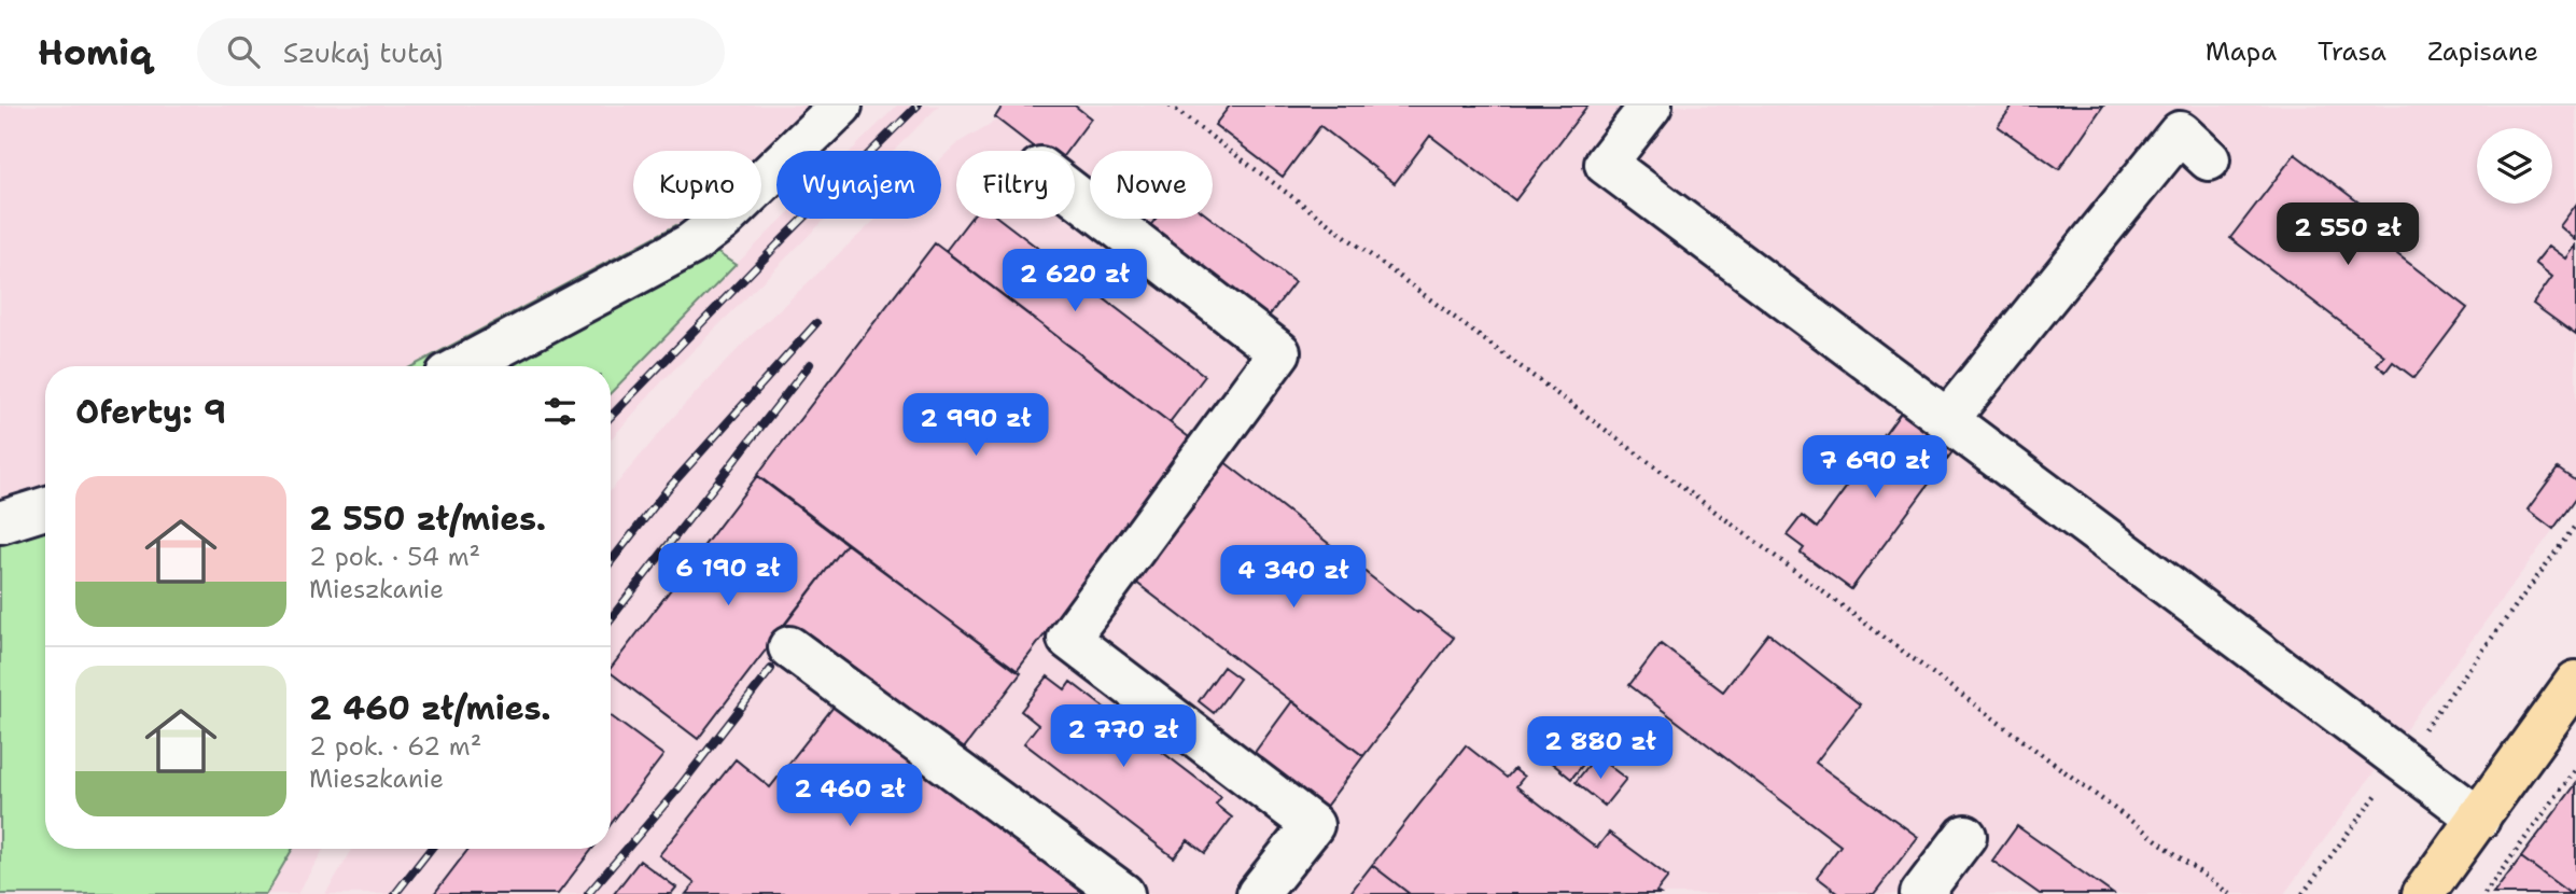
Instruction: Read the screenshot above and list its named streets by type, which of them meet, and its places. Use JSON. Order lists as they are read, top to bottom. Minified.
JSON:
{"page":{"header":"Homiq","search":"Szukaj tutaj","nav":["Mapa","Trasa","Zapisane"],"chip":["Kupno","Wynajem","Filtry","Nowe"],"price":["2 550 zł","2 620 zł","2 990 zł","7 690 zł","6 190 zł","4 340 zł","2 770 zł","2 880 zł","2 460 zł"],"heading":"Oferty: 9","list":[{"name":"2 550 zł/mies.","note":"2 pok. · 54 m² · Mieszkanie"},{"name":"2 460 zł/mies.","note":"2 pok. · 62 m² · Mieszkanie"}]}}
